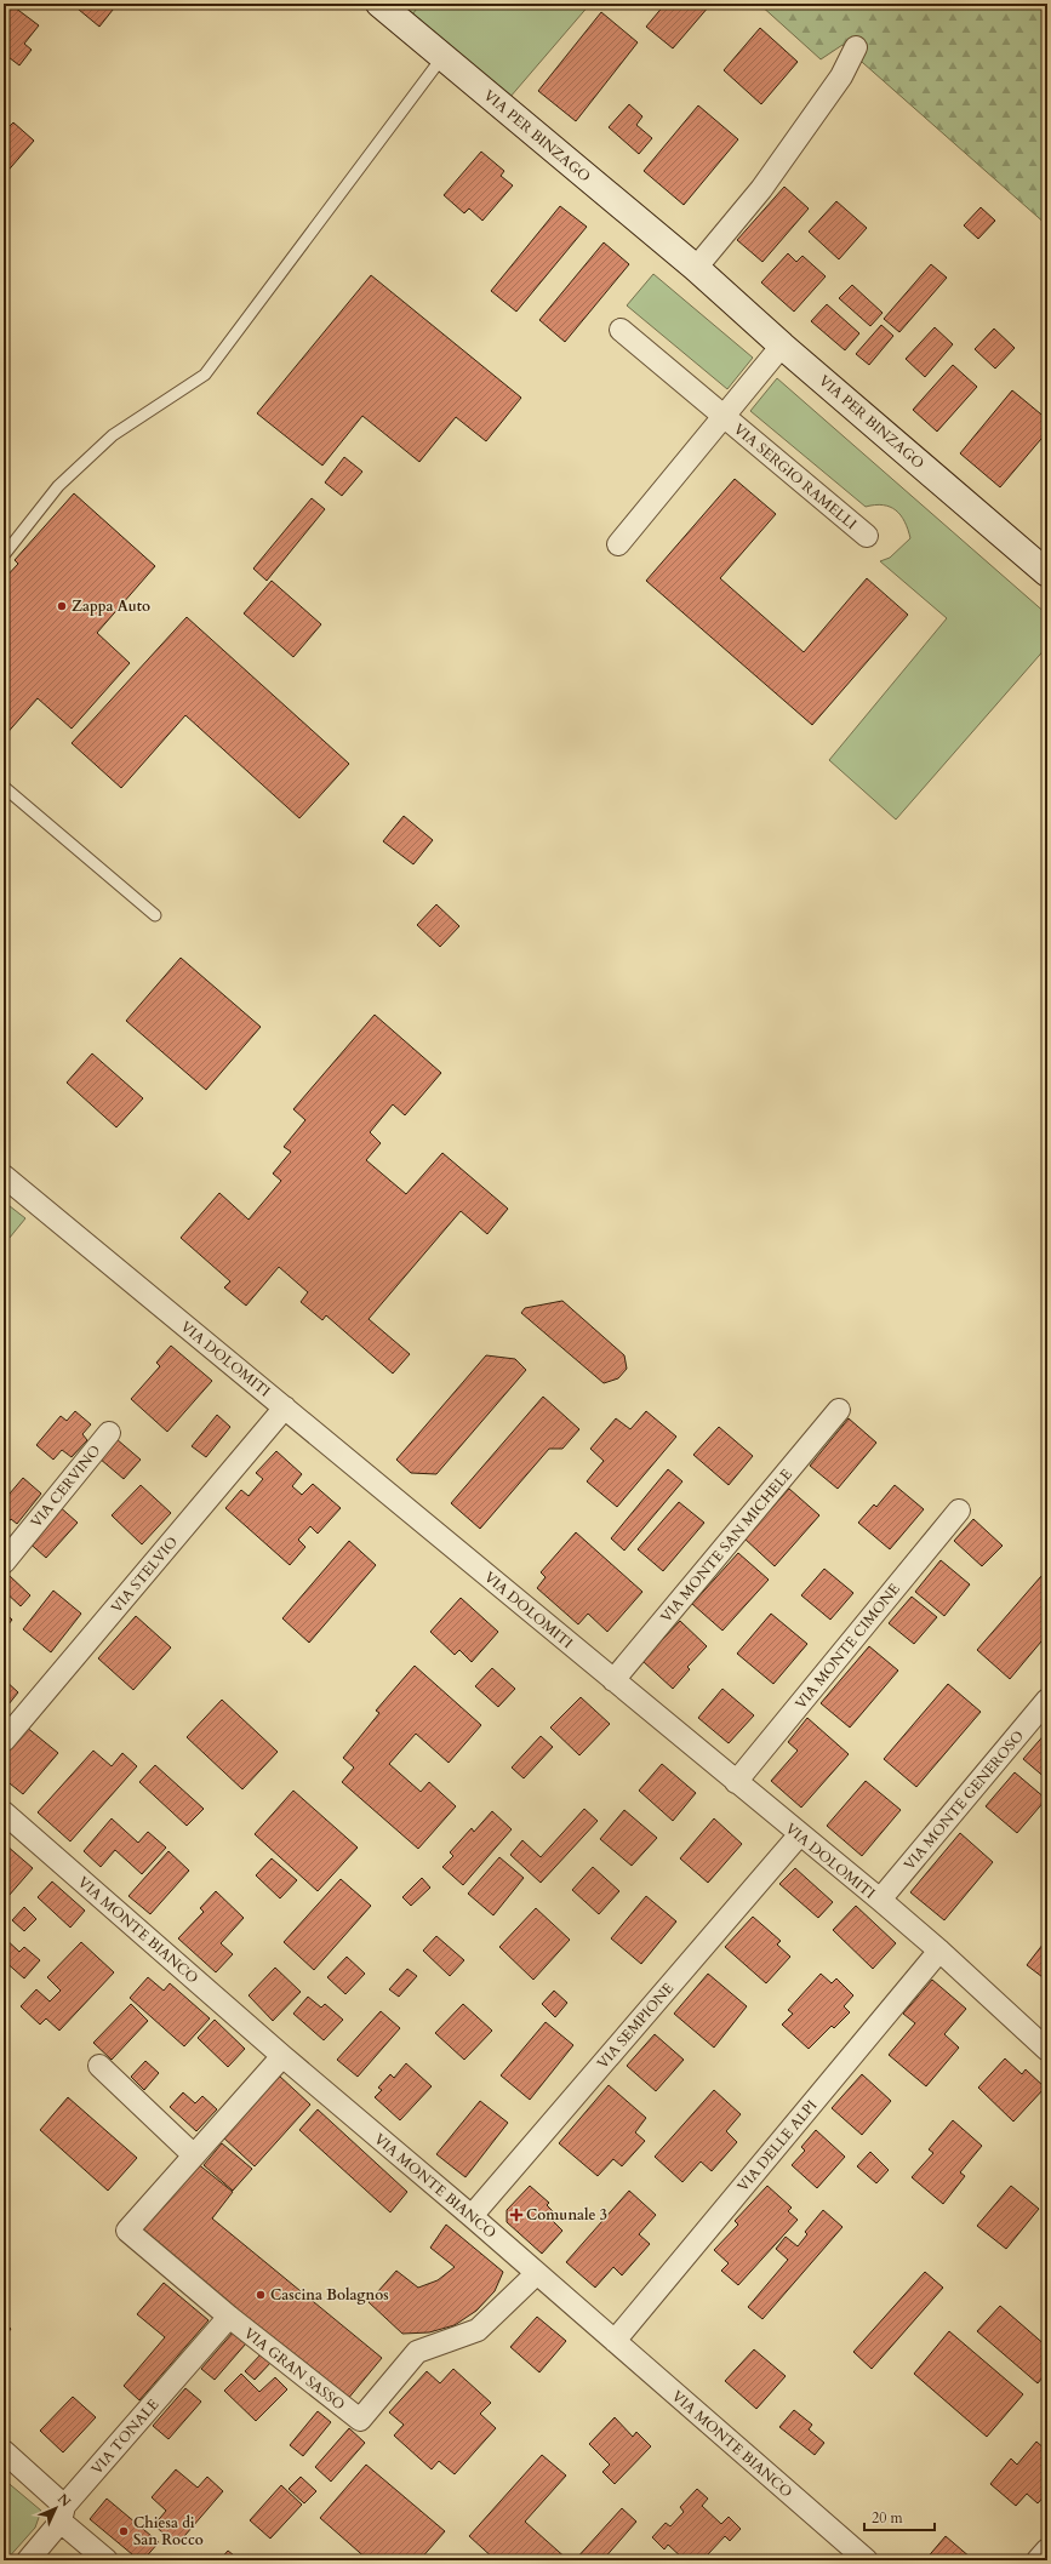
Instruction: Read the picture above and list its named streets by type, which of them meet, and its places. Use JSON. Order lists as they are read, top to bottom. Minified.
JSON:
{"streets":{"main road":["VIA PER BINZAGO"],"street":["VIA SERGIO RAMELLI","VIA DOLOMITI","VIA CERVINO","VIA MONTE SAN MICHELE","VIA STELVIO","VIA MONTE CIMONE","VIA MONTE GENEROSO","VIA MONTE BIANCO","VIA SEMPIONE","VIA DELLE ALPI","VIA GRAN SASSO","VIA TONALE"]},"crossings":[["VIA PER BINZAGO","VIA SERGIO RAMELLI"],["VIA DOLOMITI","VIA MONTE SAN MICHELE"],["VIA DOLOMITI","VIA STELVIO"],["VIA DOLOMITI","VIA MONTE CIMONE"],["VIA DOLOMITI","VIA MONTE GENEROSO"],["VIA DOLOMITI","VIA SEMPIONE"],["VIA DOLOMITI","VIA DELLE ALPI"],["VIA MONTE BIANCO","VIA SEMPIONE"],["VIA MONTE BIANCO","VIA DELLE ALPI"],["VIA MONTE BIANCO","VIA GRAN SASSO"],["VIA GRAN SASSO","VIA TONALE"]],"places":{"other":["Zappa Auto","Cascina Bolagnos","Chiesa di San Rocco"],"health":["Comunale 3"]},"scale_bar":"20 m","north":"top right"}
